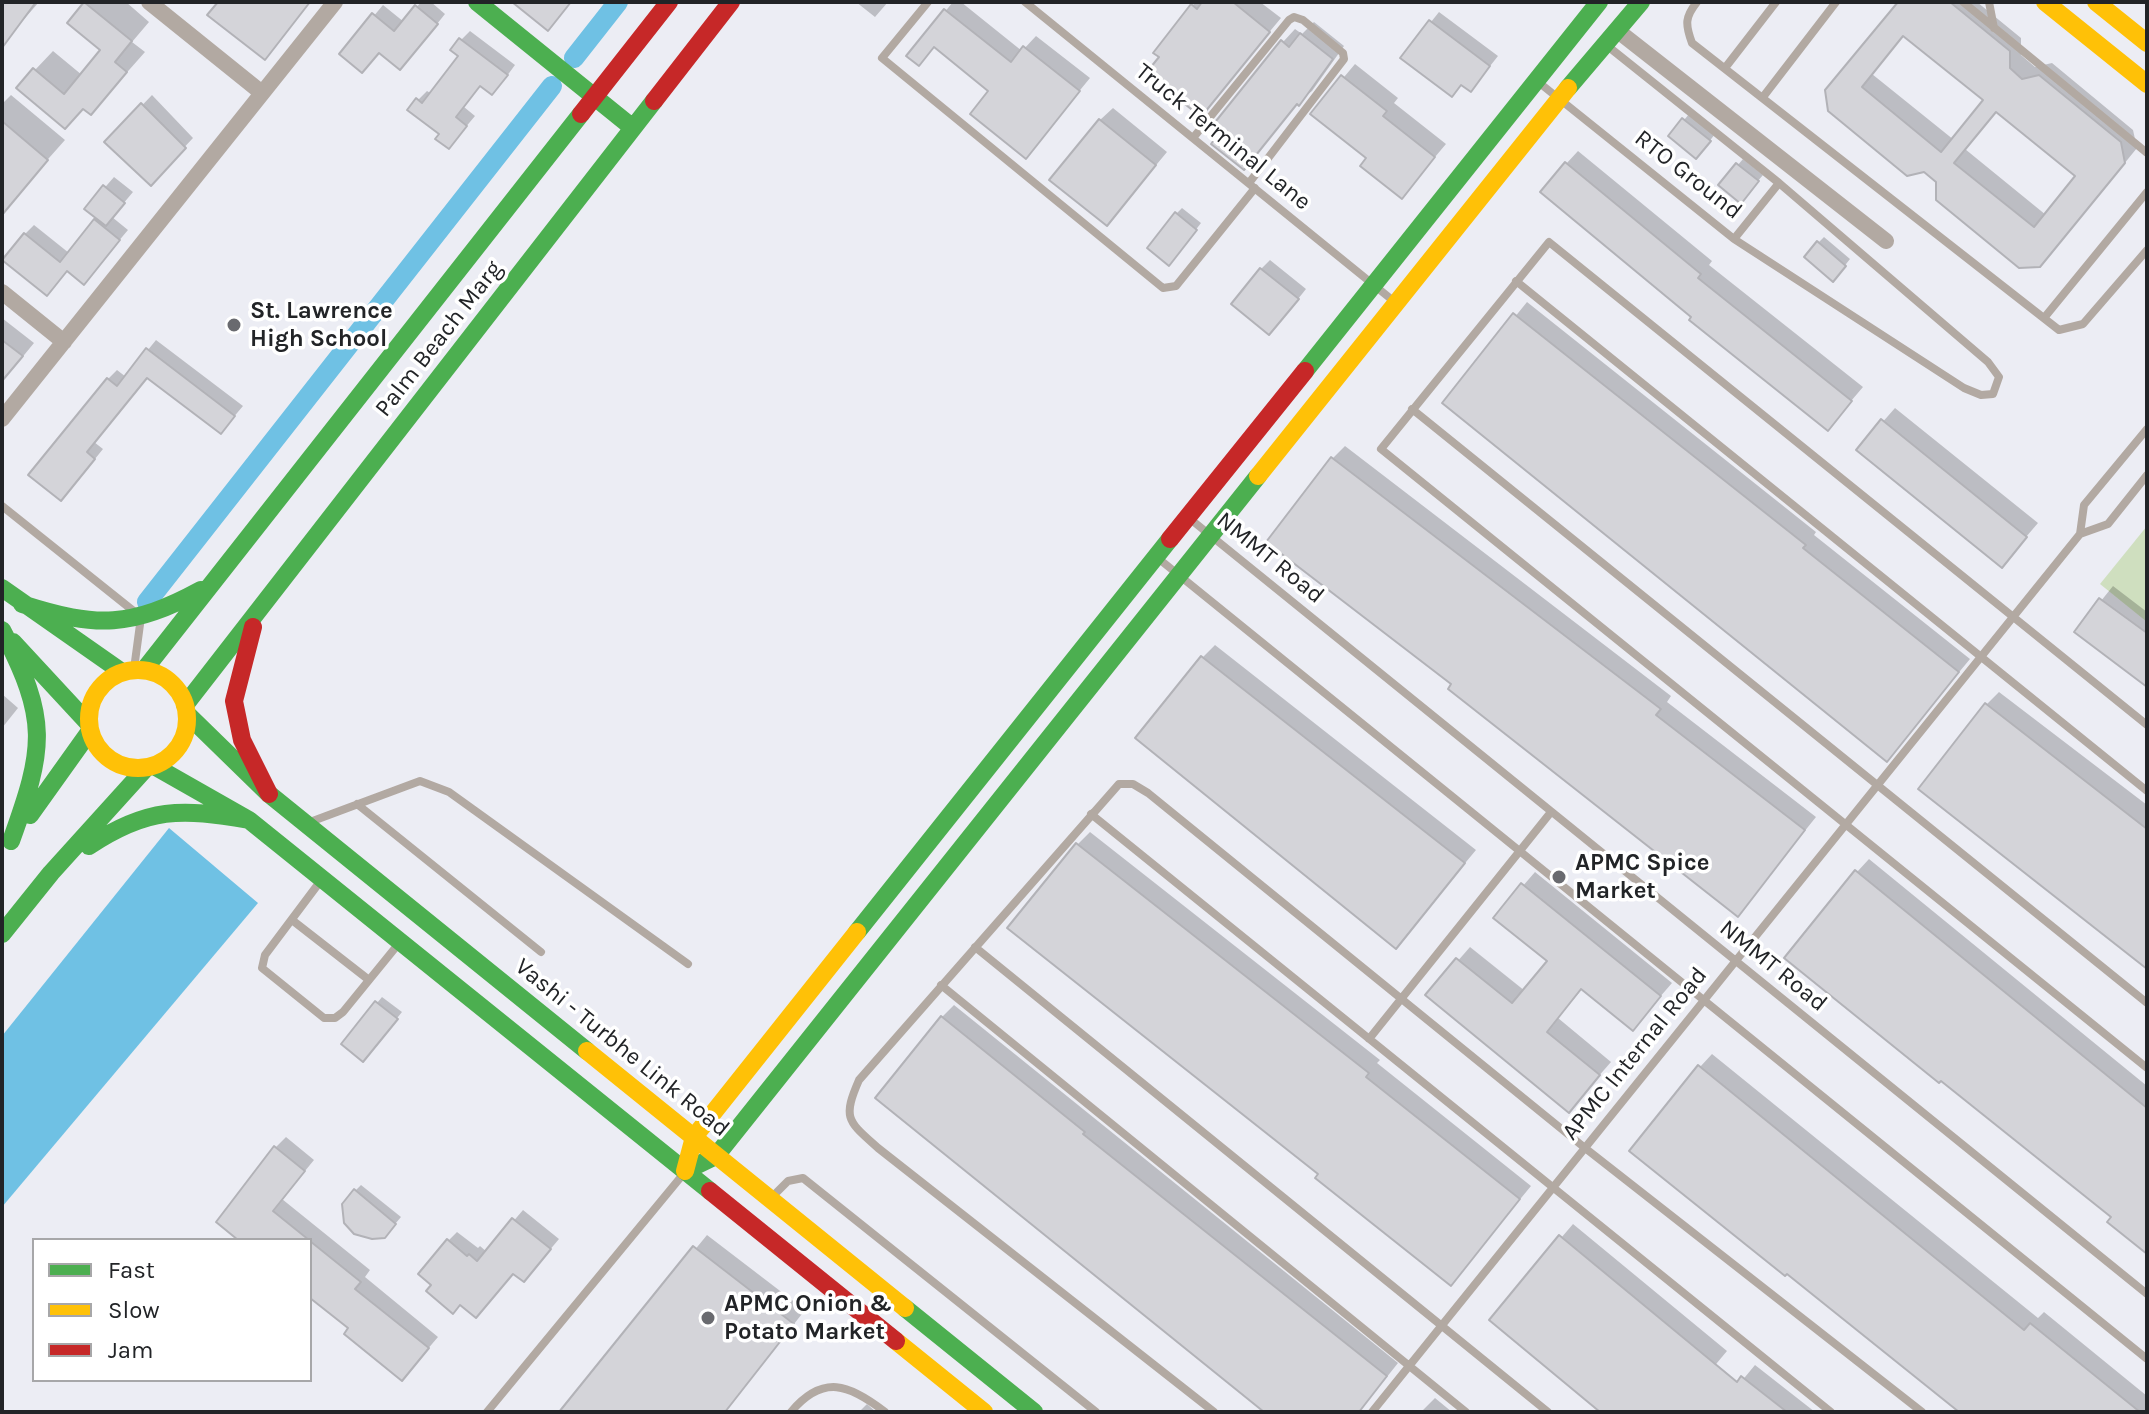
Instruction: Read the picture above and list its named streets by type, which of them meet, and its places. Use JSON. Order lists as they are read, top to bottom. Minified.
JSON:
{"streets":{"main road":["Palm Beach Marg","Vashi - Turbhe Link Road"],"lane":["Truck Terminal Lane","RTO Ground","NMMT Road","APMC Internal Road"]},"crossings":[["Palm Beach Marg","Vashi - Turbhe Link Road"],["NMMT Road","APMC Internal Road"]],"places":["St. Lawrence High School","APMC Spice Market","APMC Onion & Potato Market"],"legend":["Fast","Slow","Jam"]}
